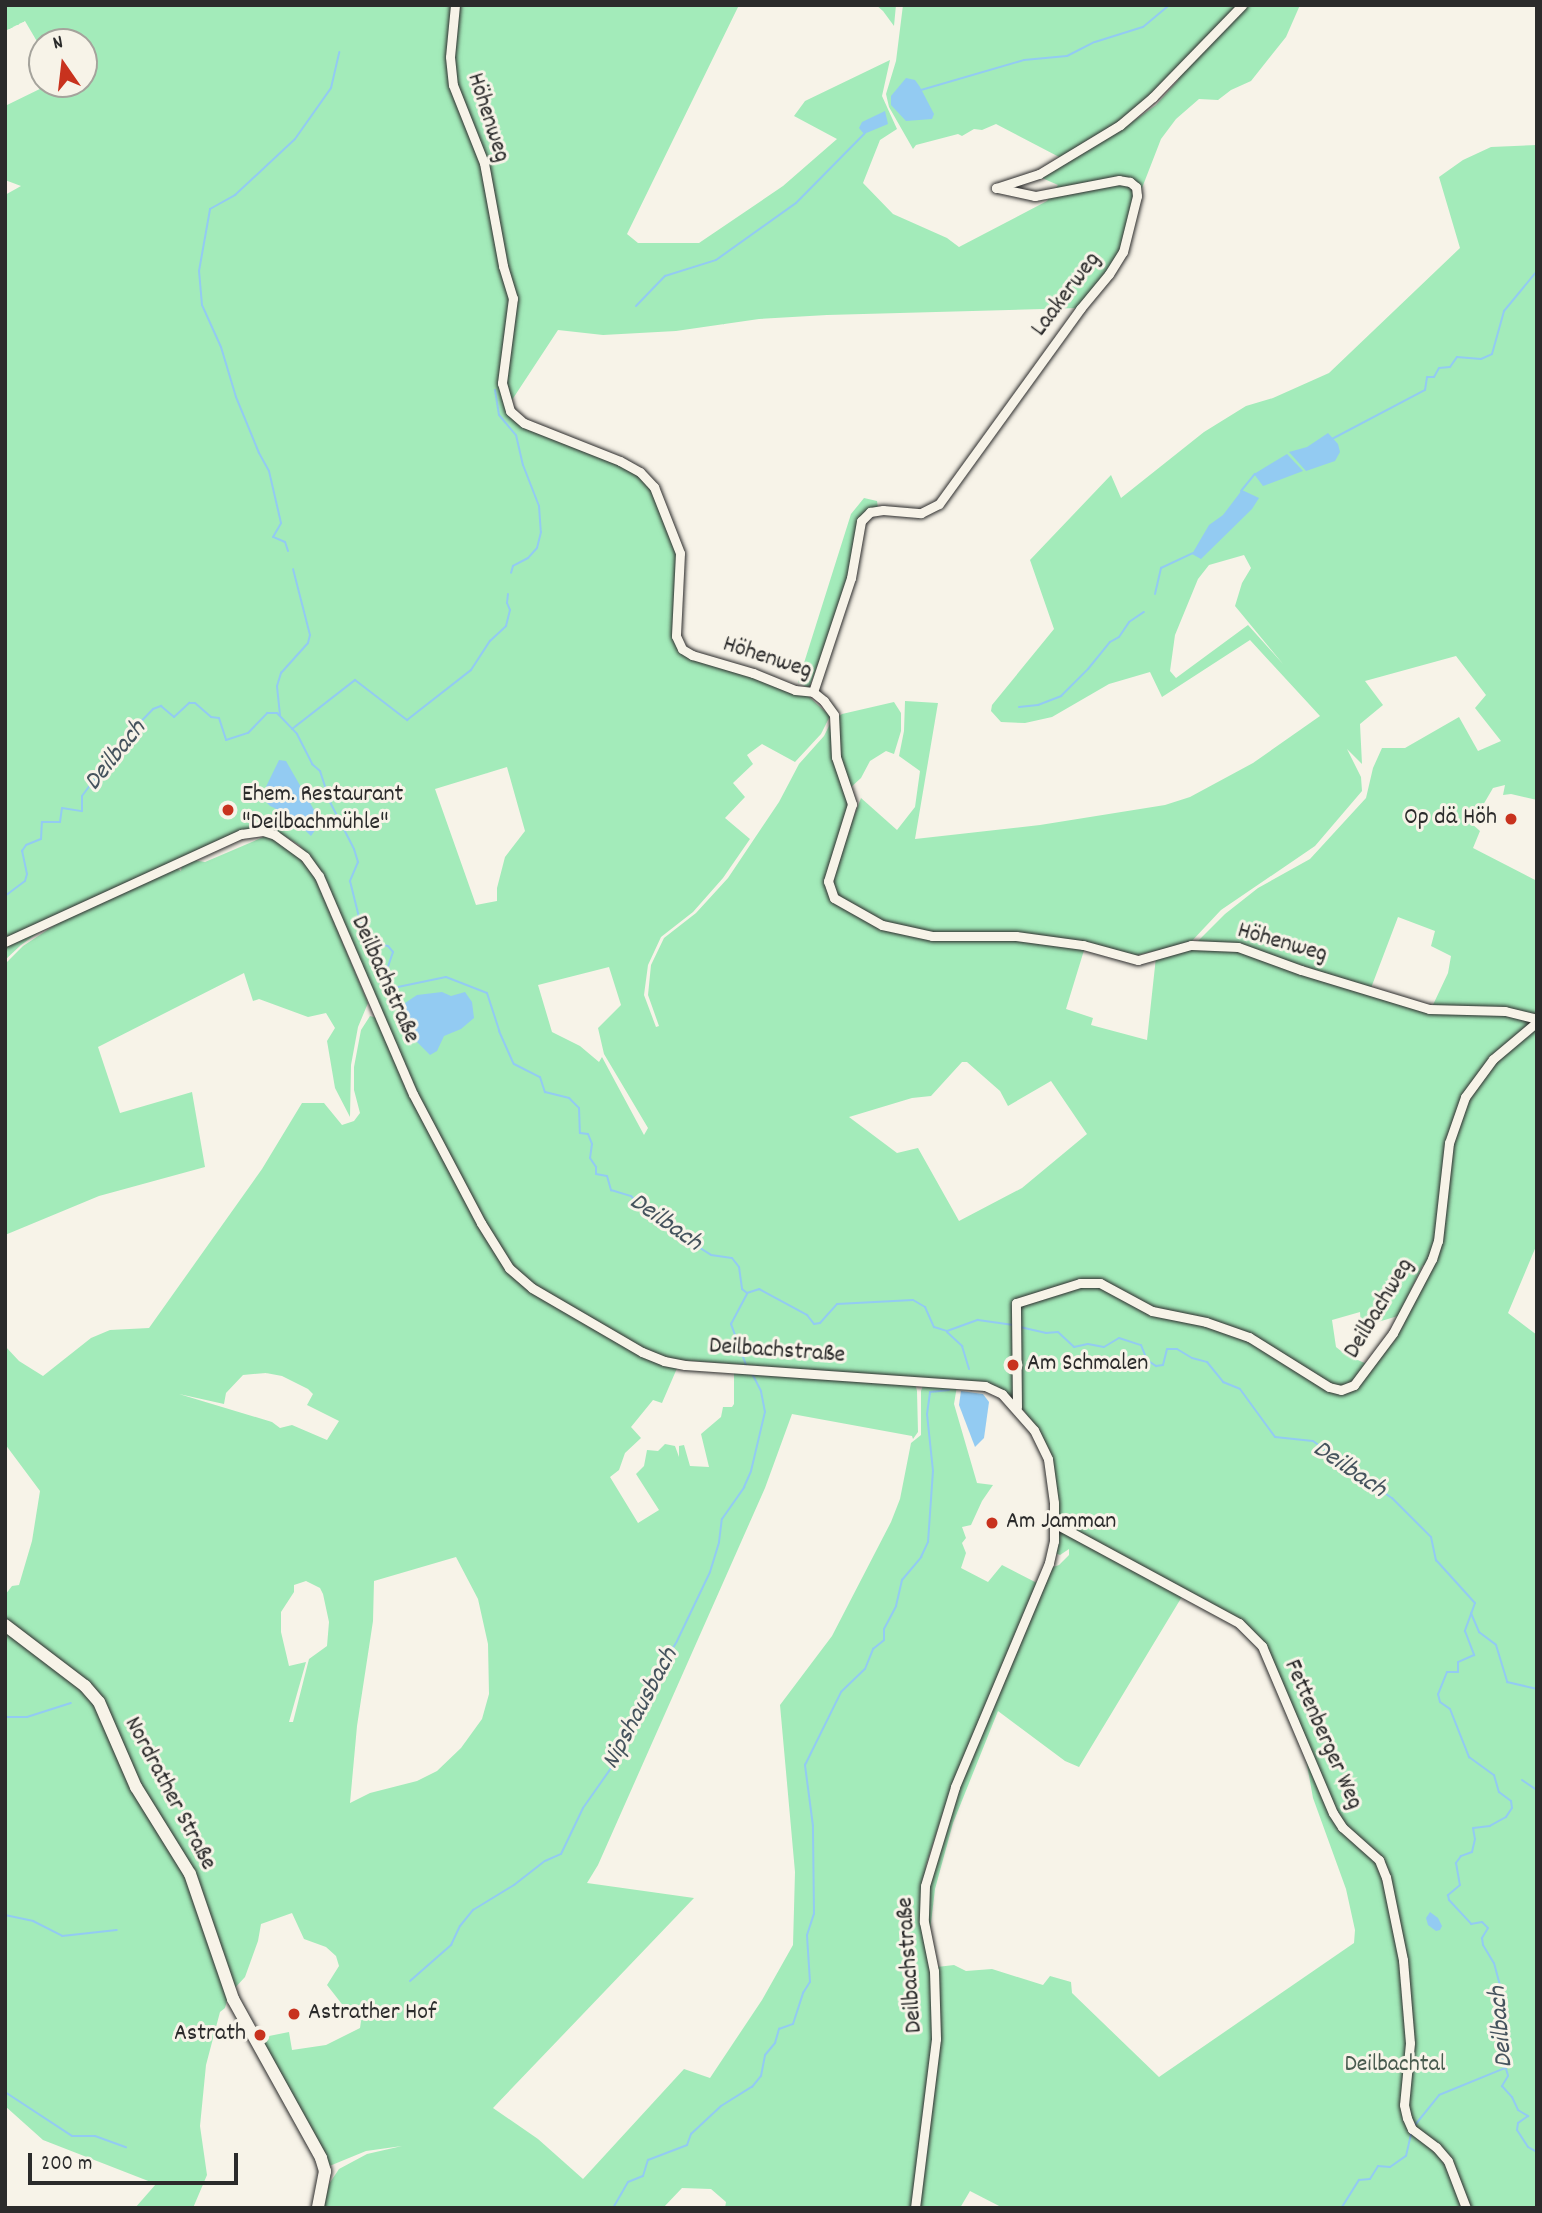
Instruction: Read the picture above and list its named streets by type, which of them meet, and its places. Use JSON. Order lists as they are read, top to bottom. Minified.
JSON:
{"streets":{"main road":["Nordrather Straße"],"street":["Höhenweg","Laakerweg","Deilbachstraße","Deilbachweg","Fettenberger Weg"]},"crossings":[["Höhenweg","Laakerweg"],["Höhenweg","Deilbachweg"],["Deilbachstraße","Deilbachweg"],["Deilbachstraße","Fettenberger Weg"]],"water":["Deilbach","Nipshausbach"],"parks":["Deilbachtal"],"places":["Ehem. Restaurant \"Deilbachmühle\"","Op dä Höh","Am Schmalen","Am Jamman","Astrather Hof","Astrath"],"scale_bar":"200 m","north":"top"}
